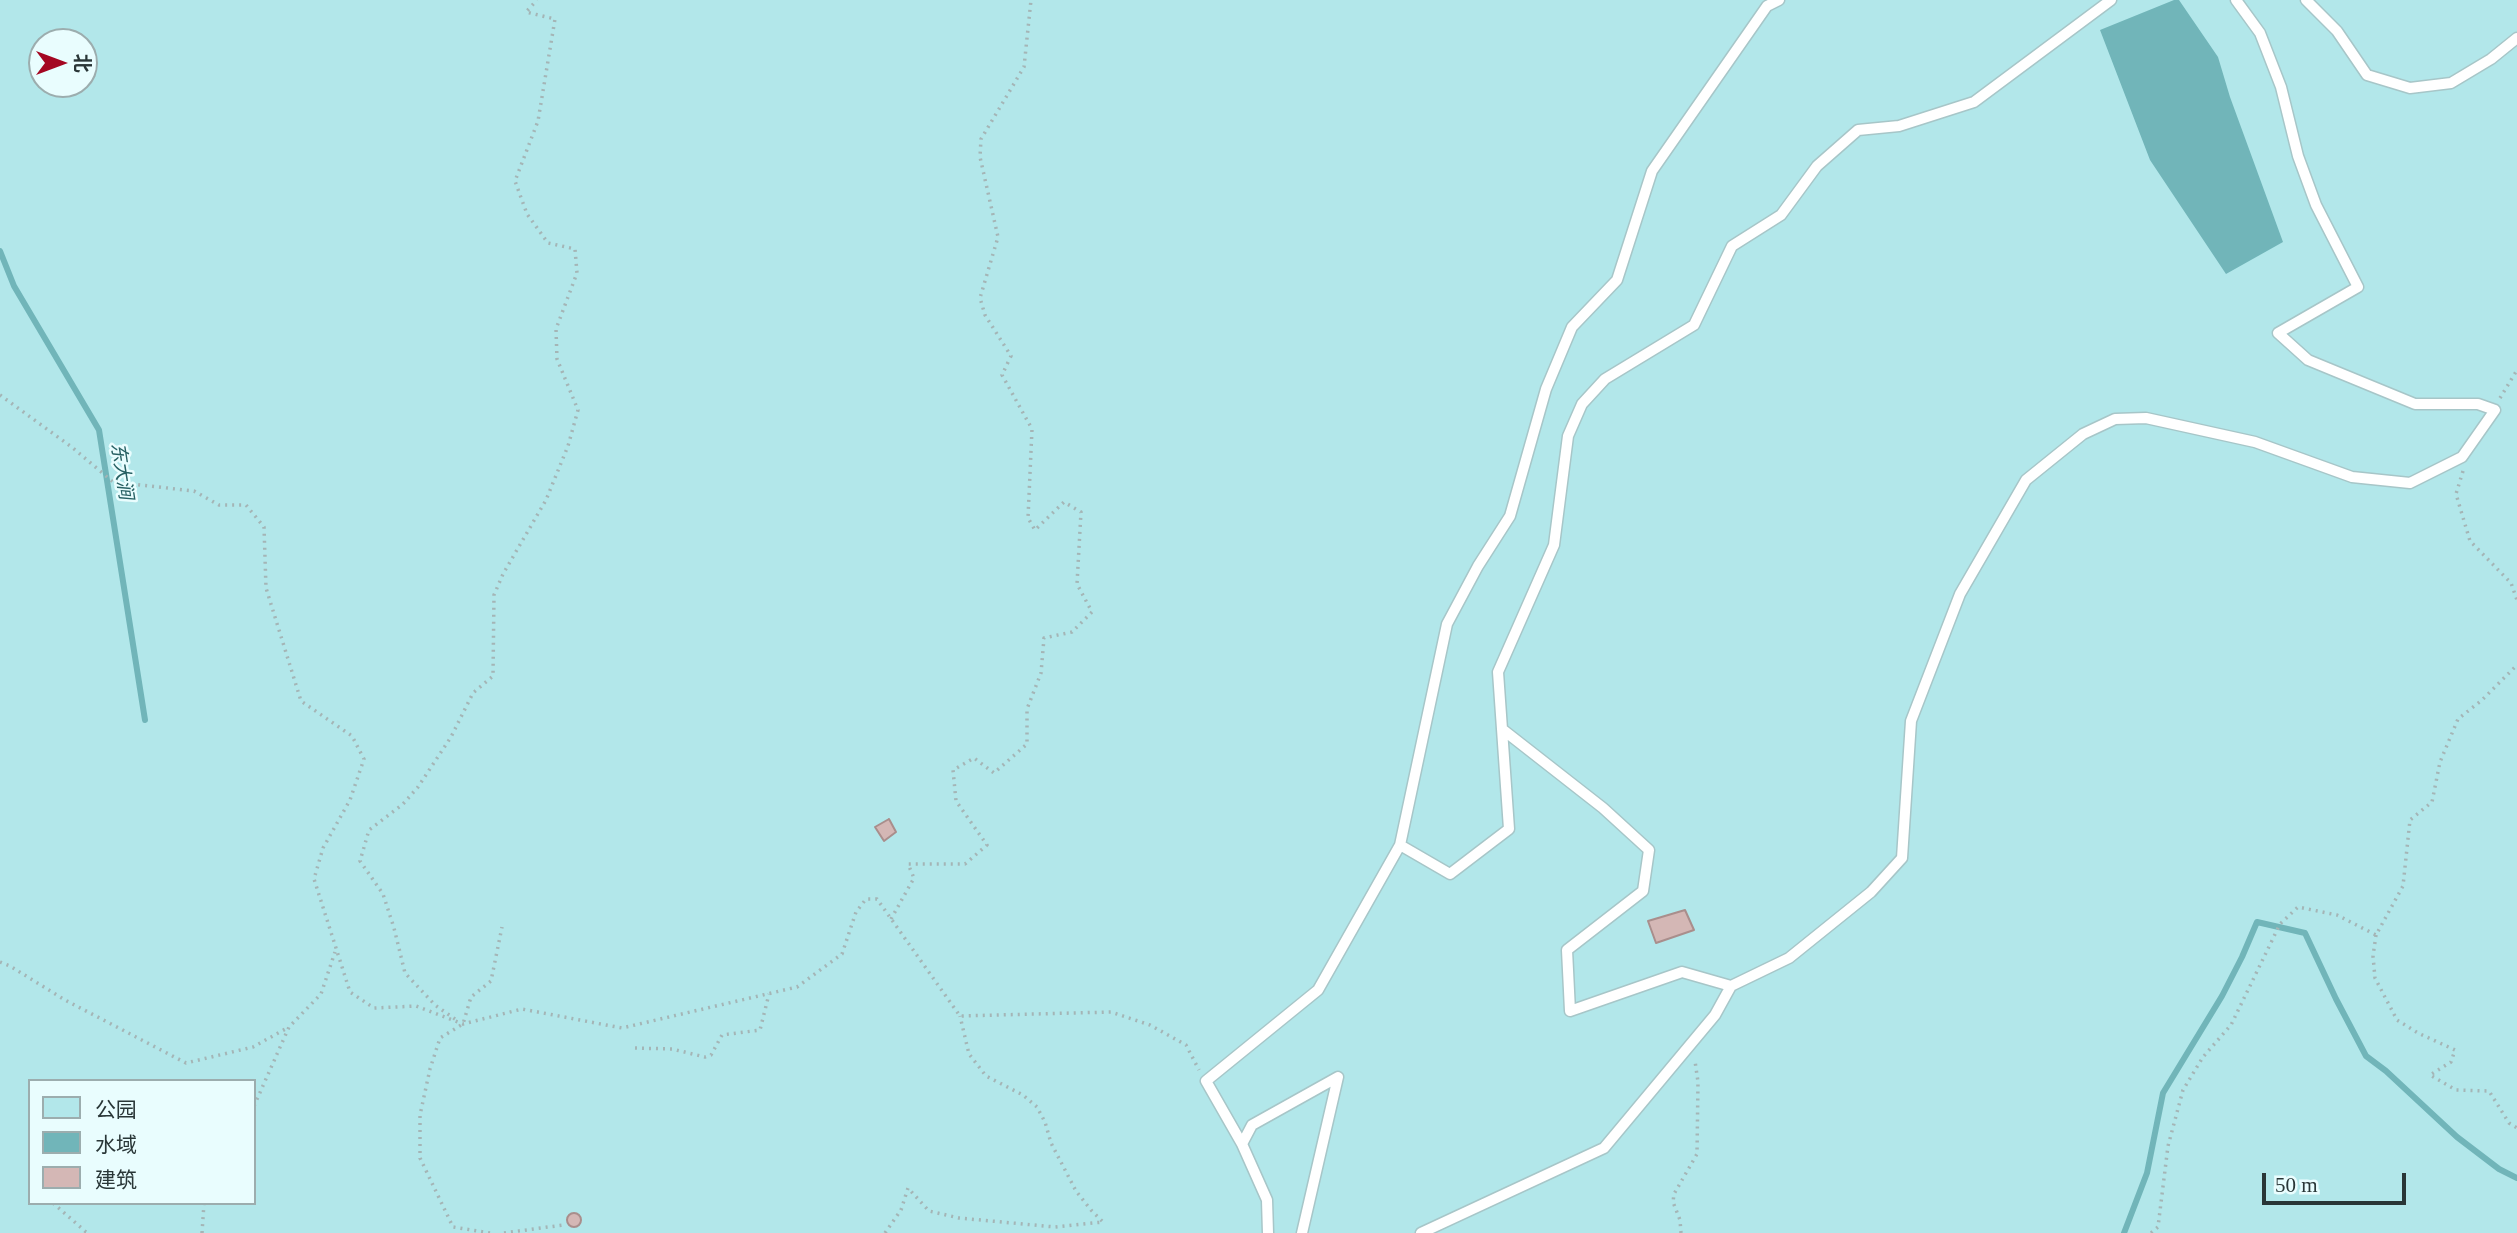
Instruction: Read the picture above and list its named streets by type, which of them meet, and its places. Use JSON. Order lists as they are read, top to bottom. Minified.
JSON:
{"water":["东大涧"],"legend":["公园","水域","建筑"],"scale_bar":"50 m","north":"right"}
